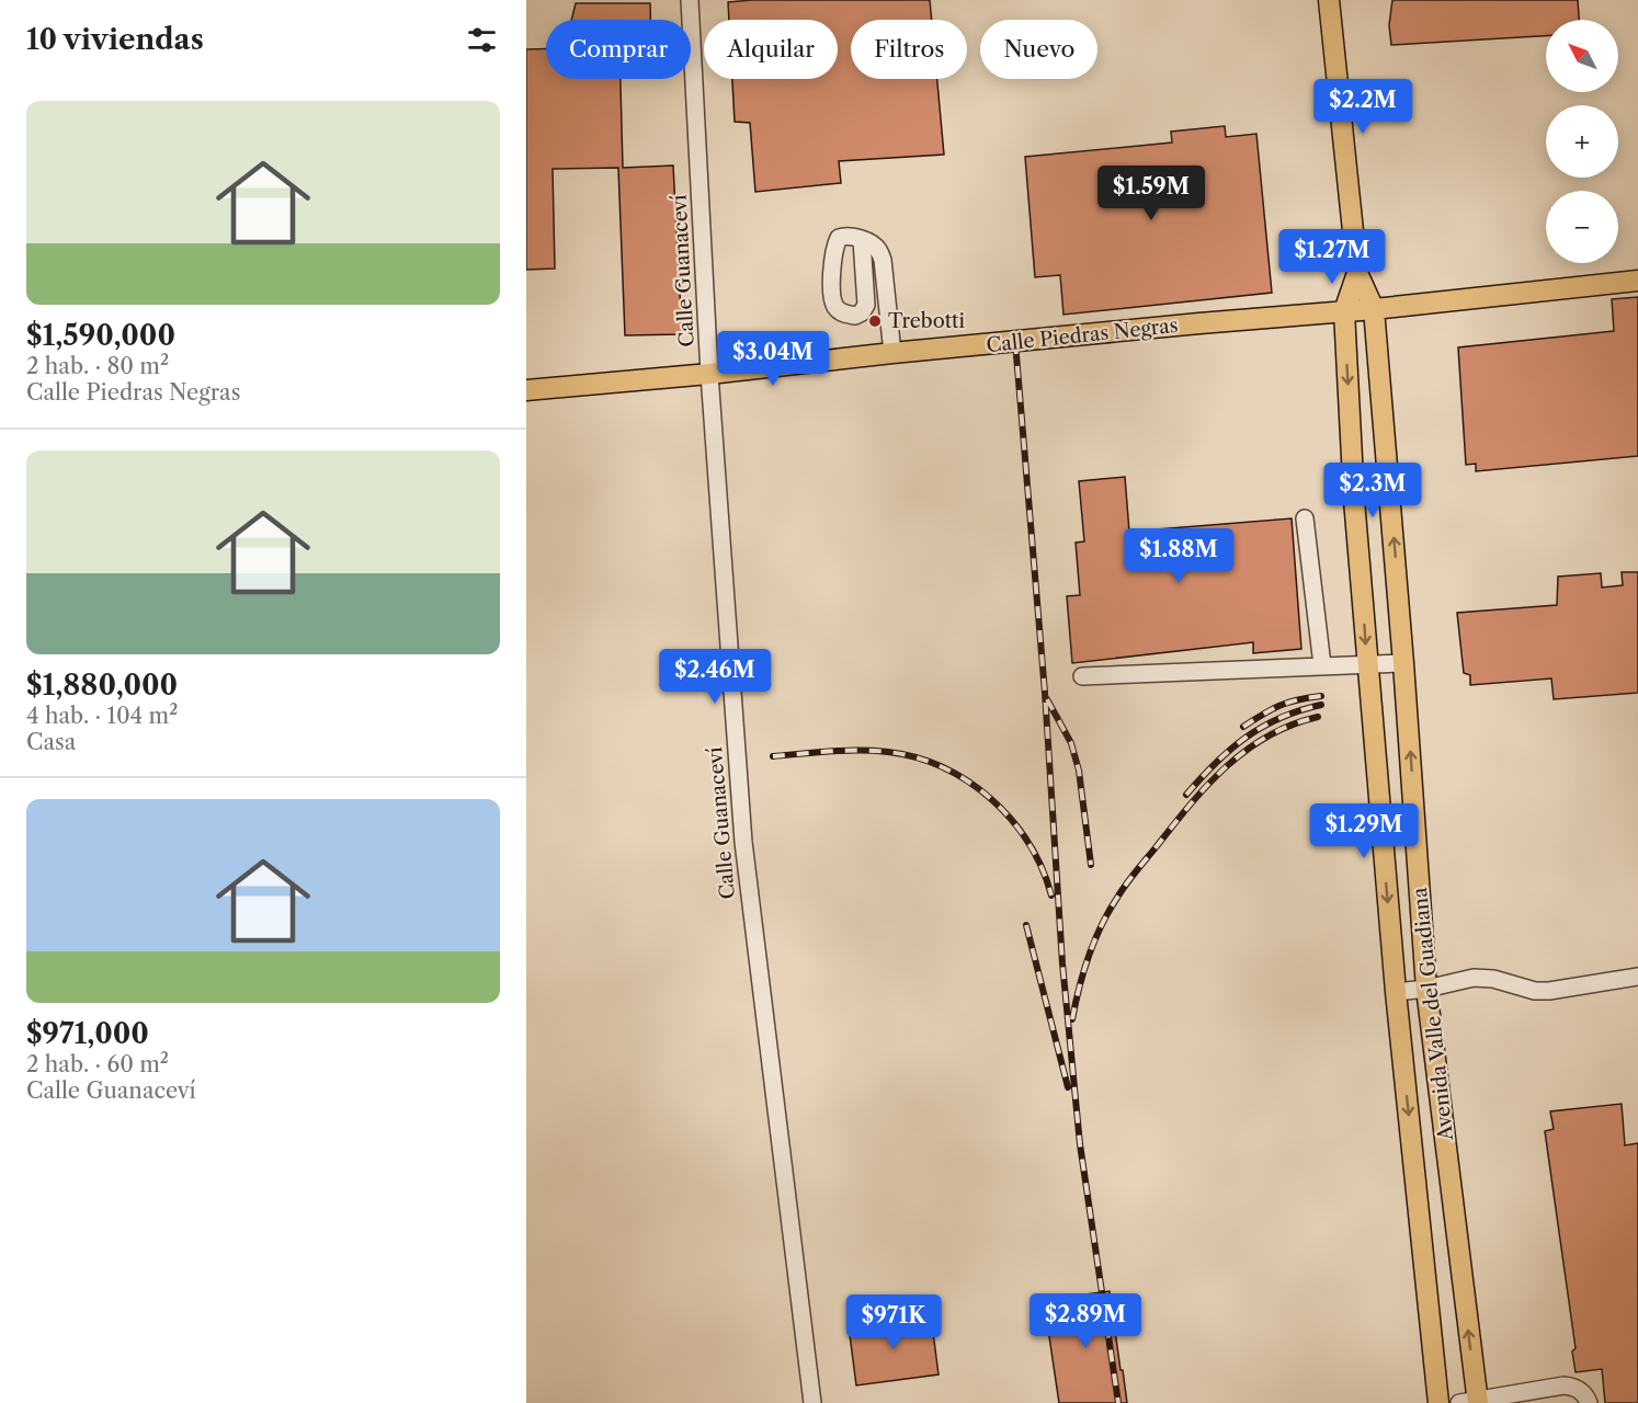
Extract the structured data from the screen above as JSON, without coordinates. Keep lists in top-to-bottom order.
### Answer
{
  "streets": {
    "main road": ["Calle Piedras Negras", "Avenida Valle del Guadiana"],
    "street": ["Calle Guanaceví"]
  },
  "crossings": [
    ["Calle Guanaceví", "Calle Piedras Negras"],
    ["Calle Piedras Negras", "Avenida Valle del Guadiana"]
  ],
  "places": ["Trebotti"],
  "north": "top left",
  "page": {
    "heading": "10 viviendas",
    "map_buttons": ["+", "−"],
    "chip": [
      "Comprar",
      "Alquilar",
      "Filtros",
      "Nuevo"
    ],
    "list": [
      {
        "name": "$1,590,000",
        "note": "2 hab. · 80 m² · Calle Piedras Negras"
      },
      {
        "name": "$1,880,000",
        "note": "4 hab. · 104 m² · Casa"
      },
      {
        "name": "$971,000",
        "note": "2 hab. · 60 m² · Calle Guanaceví"
      }
    ],
    "price": [
      "$2.2M",
      "$1.59M",
      "$1.27M",
      "$3.04M",
      "$2.3M",
      "$1.88M",
      "$2.46M",
      "$1.29M",
      "$2.89M",
      "$971K"
    ]
  }
}
